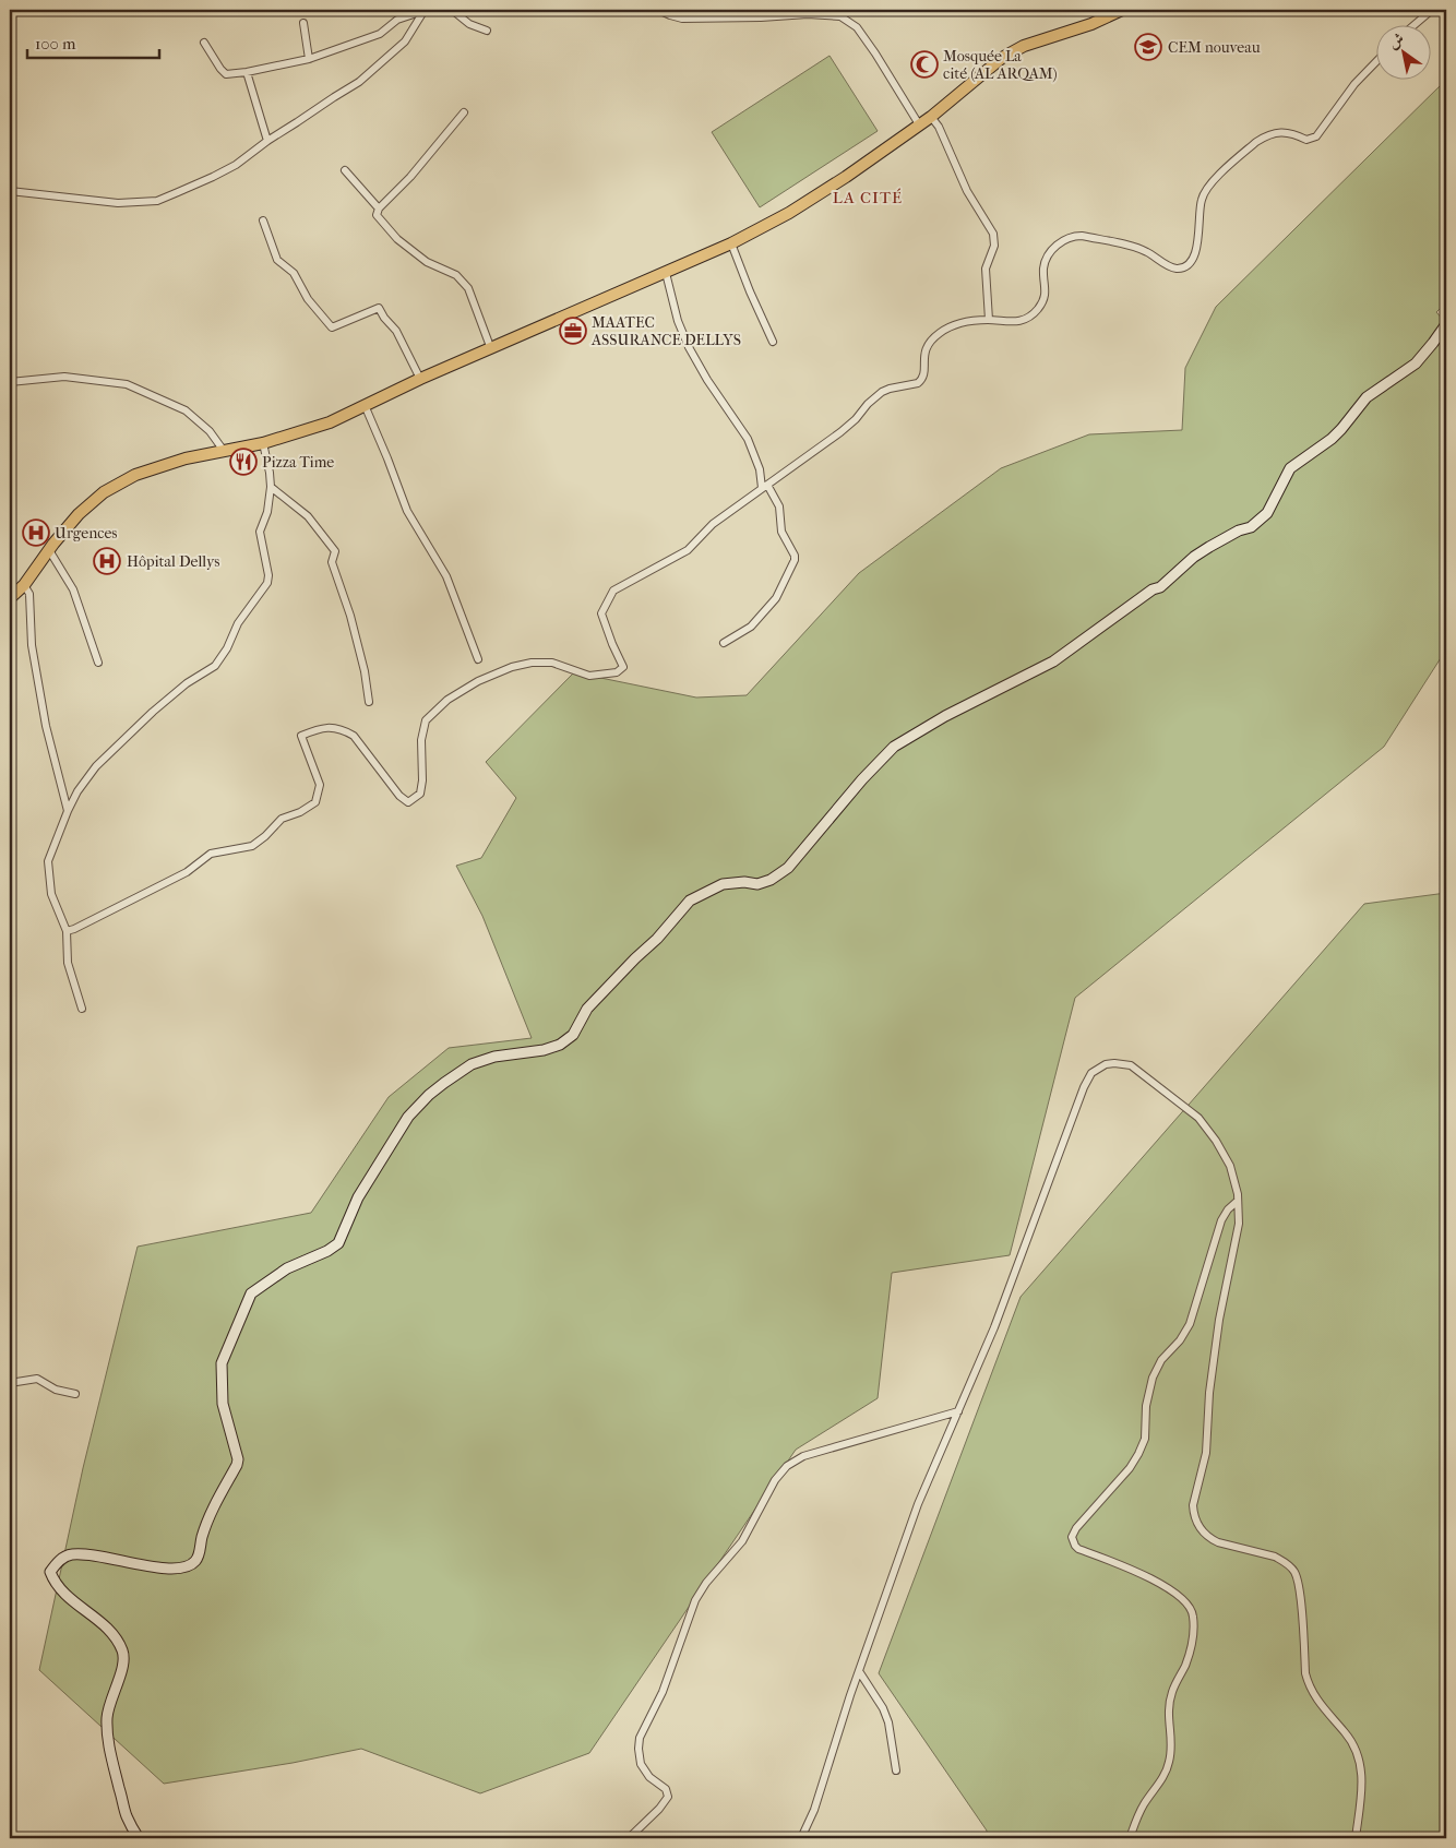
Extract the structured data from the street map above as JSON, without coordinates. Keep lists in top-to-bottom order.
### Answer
{
  "districts": ["LA CITÉ"],
  "places": {
    "school or university": ["CEM nouveau"],
    "mosque": ["Mosquée La cité (AL ARQAM)"],
    "office": ["MAATEC ASSURANCE DELLYS"],
    "restaurant": ["Pizza Time"],
    "hospital": ["Urgences", "Hôpital Dellys"]
  },
  "scale_bar": "100 m",
  "north": "top left"
}
